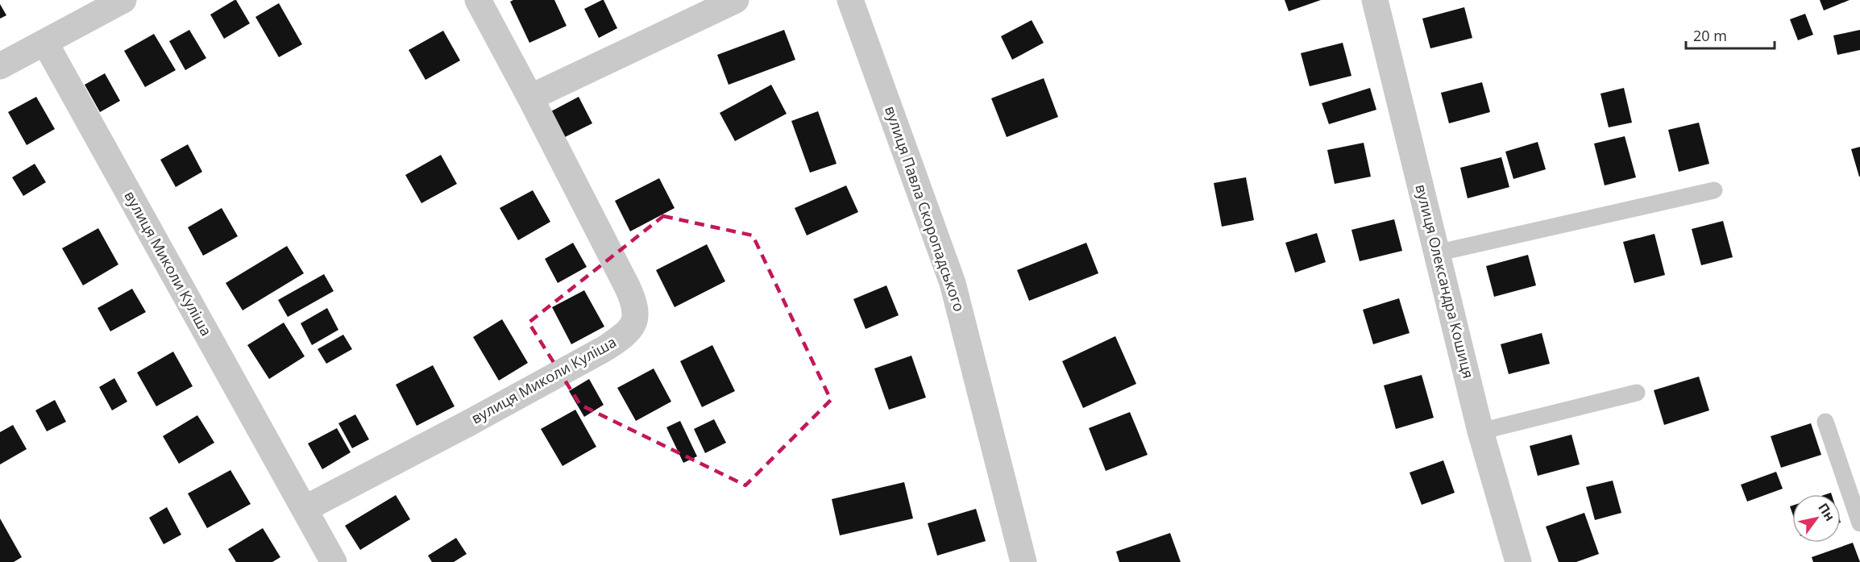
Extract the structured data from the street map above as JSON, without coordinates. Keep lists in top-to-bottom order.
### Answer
{
  "streets": {
    "street": ["вулиця Павла Скоропадського", "вулиця Миколи Куліша", "вулиця Олександра Кошиця"]
  },
  "scale_bar": "20 m",
  "north": "top right"
}
